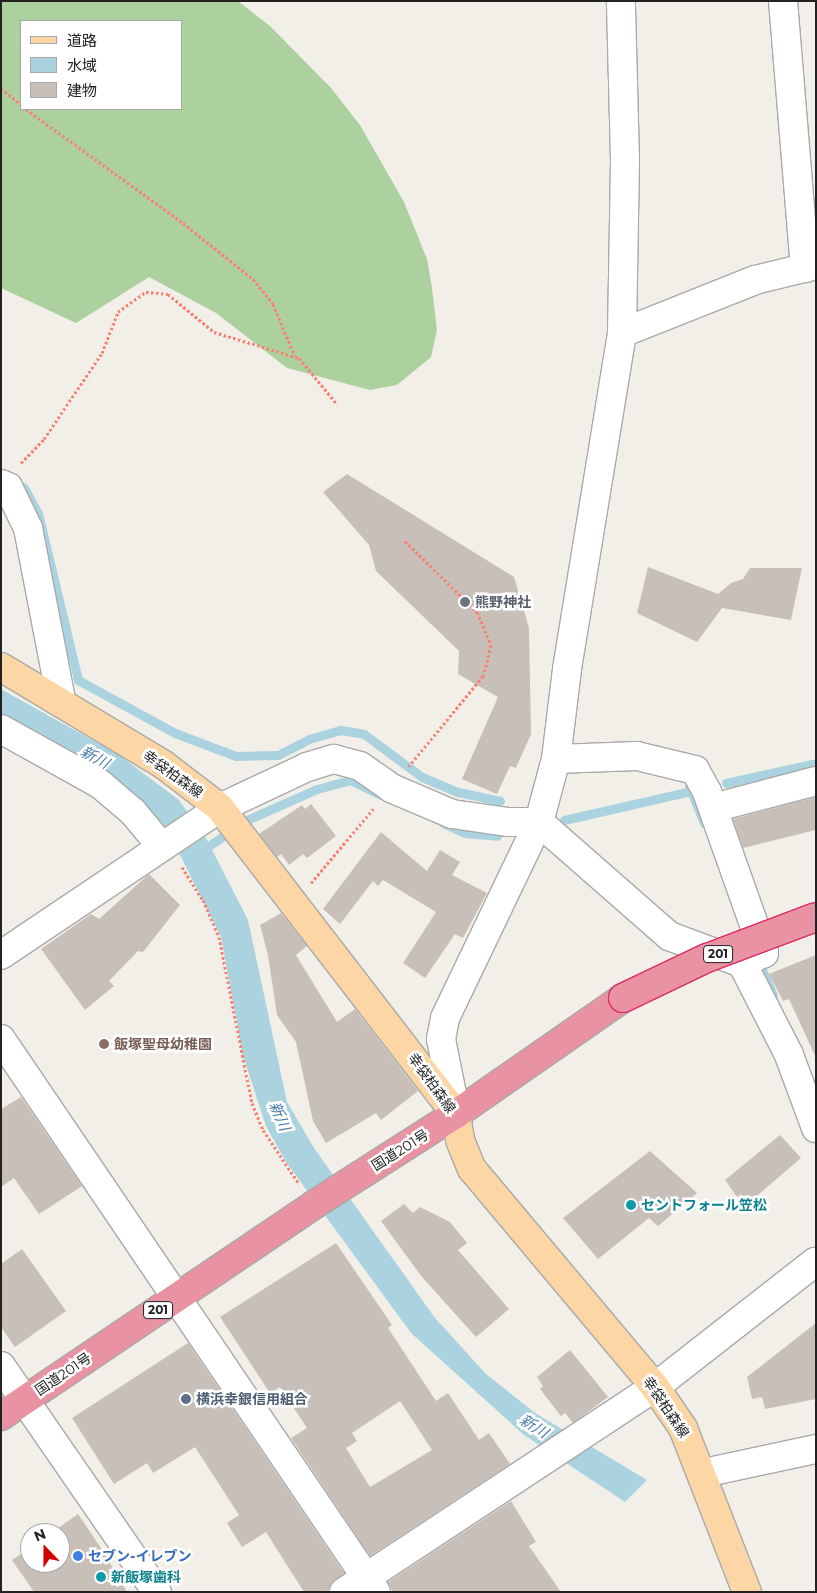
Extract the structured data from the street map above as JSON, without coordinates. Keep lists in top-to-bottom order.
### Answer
{
  "streets": {
    "highway": ["201", "国道201号"],
    "main road": ["幸袋柏森線"]
  },
  "crossings": [
    ["幸袋柏森線", "国道201号"]
  ],
  "water": ["新川"],
  "places": [
    "熊野神社",
    "飯塚聖母幼稚園",
    "セントフォール笠松",
    "横浜幸銀信用組合",
    "セブン-イレブン",
    "新飯塚歯科"
  ],
  "legend": ["道路", "水域", "建物"],
  "north": "top"
}
